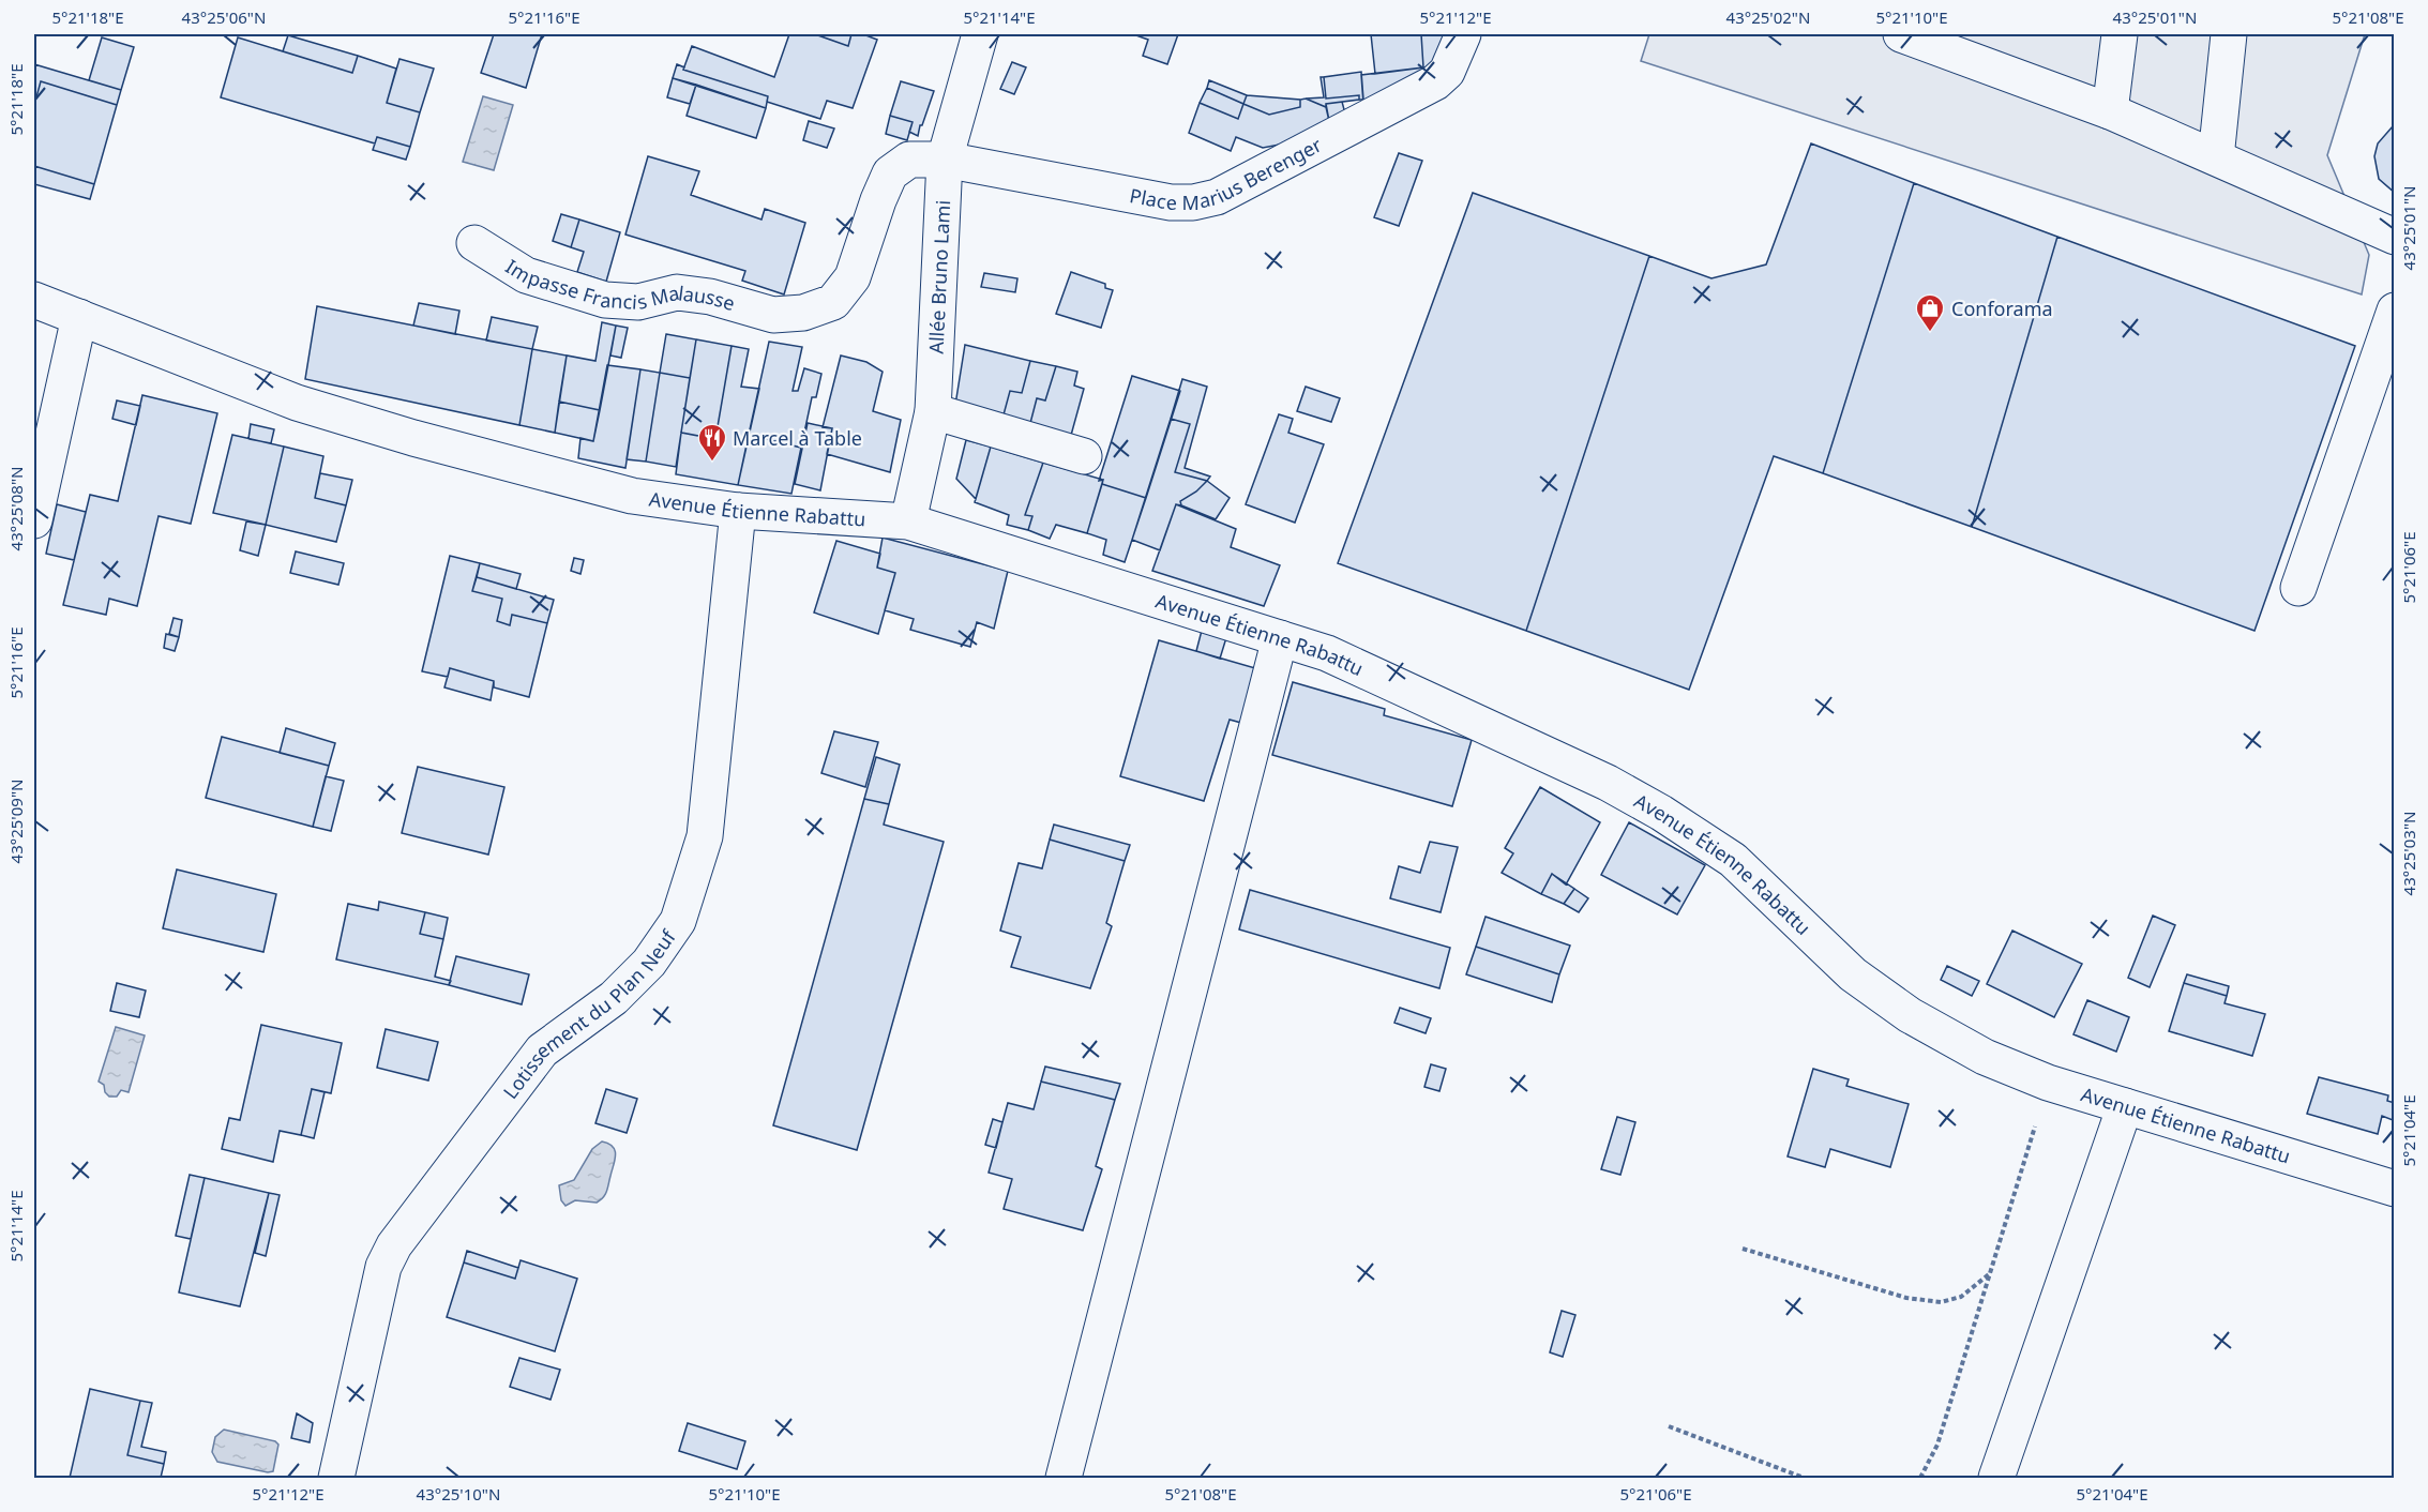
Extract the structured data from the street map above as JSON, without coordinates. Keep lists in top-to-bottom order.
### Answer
{
  "streets": {
    "street": [
      "Place Marius Berenger",
      "Allée Bruno Lami",
      "Impasse Francis Malausse",
      "Avenue Étienne Rabattu",
      "Lotissement du Plan Neuf"
    ]
  },
  "crossings": [
    ["Place Marius Berenger", "Allée Bruno Lami"],
    ["Place Marius Berenger", "Impasse Francis Malausse"],
    ["Allée Bruno Lami", "Avenue Étienne Rabattu"],
    ["Avenue Étienne Rabattu", "Lotissement du Plan Neuf"]
  ],
  "places": {
    "shop": ["Conforama"],
    "restaurant": ["Marcel à Table"]
  },
  "coordinates": [
    "5°21'18\"E",
    "43°25'06\"N",
    "5°21'16\"E",
    "5°21'14\"E",
    "5°21'12\"E",
    "43°25'02\"N",
    "5°21'10\"E",
    "43°25'01\"N",
    "5°21'08\"E",
    "43°25'08\"N",
    "5°21'06\"E",
    "43°25'09\"N",
    "43°25'03\"N",
    "5°21'04\"E",
    "43°25'10\"N"
  ]
}
